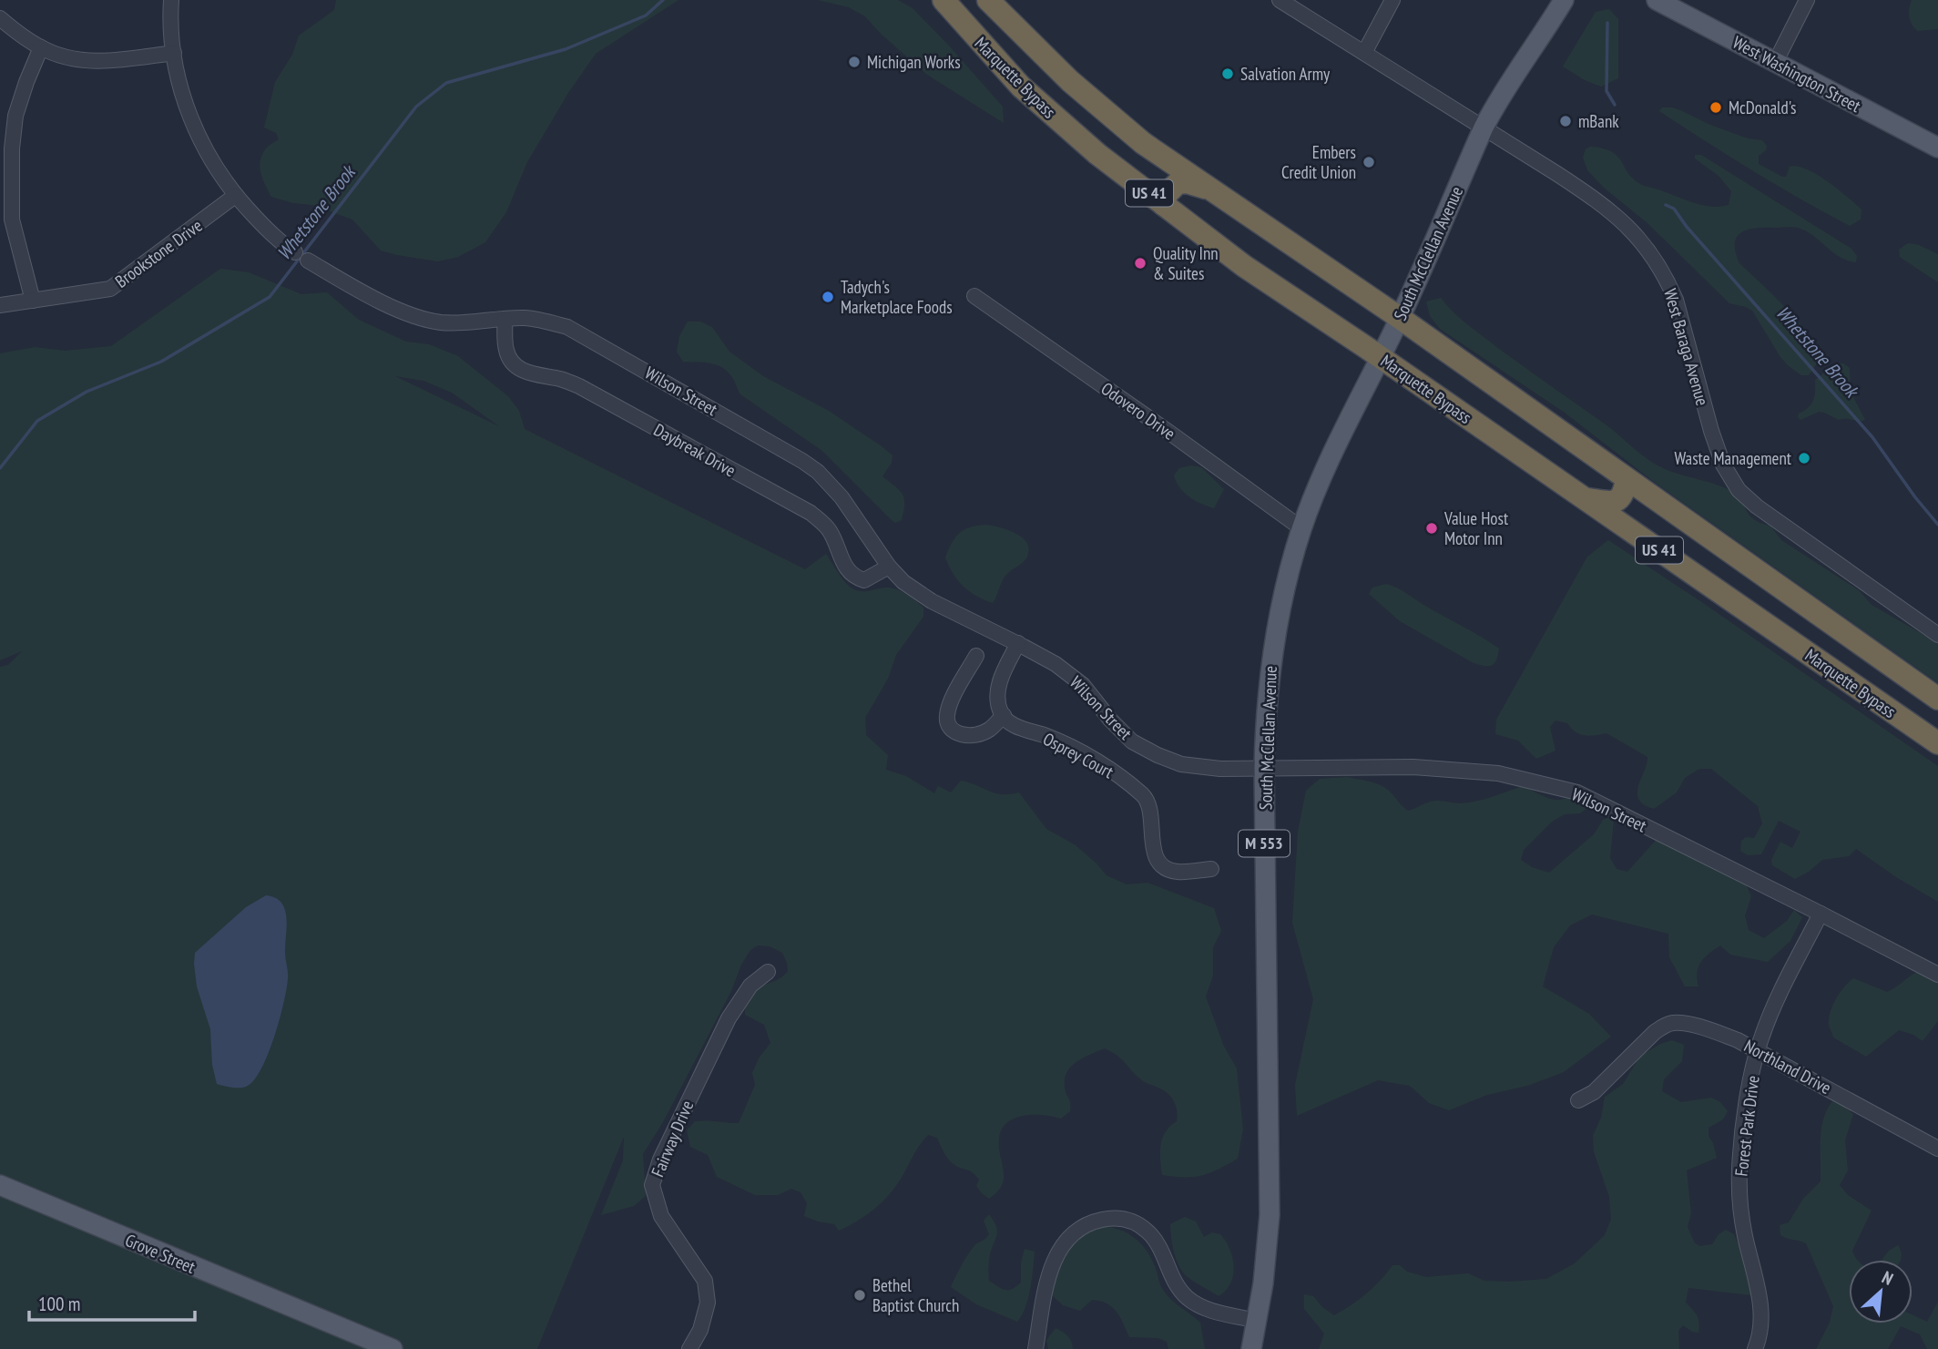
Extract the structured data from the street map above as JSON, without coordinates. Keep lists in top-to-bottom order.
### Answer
{
  "streets": {
    "highway": ["Marquette Bypass", "US 41"],
    "main road": [
      "West Washington Street",
      "South McClellan Avenue",
      "M 553",
      "Grove Street"
    ],
    "street": [
      "Brookstone Drive",
      "West Baraga Avenue",
      "Wilson Street",
      "Odovero Drive",
      "Daybreak Drive",
      "Osprey Court",
      "Northland Drive",
      "Forest Park Drive",
      "Fairway Drive"
    ]
  },
  "crossings": [
    ["Marquette Bypass", "South McClellan Avenue"],
    ["Brookstone Drive", "Wilson Street"],
    ["South McClellan Avenue", "West Baraga Avenue"],
    ["South McClellan Avenue", "Wilson Street"],
    ["South McClellan Avenue", "Odovero Drive"],
    ["Wilson Street", "Daybreak Drive"],
    ["Wilson Street", "Forest Park Drive"],
    ["Northland Drive", "Forest Park Drive"]
  ],
  "water": ["Whetstone Brook"],
  "places": [
    "Michigan Works",
    "Salvation Army",
    "McDonald's",
    "mBank",
    "Embers Credit Union",
    "Quality Inn & Suites",
    "Tadych's Marketplace Foods",
    "Waste Management",
    "Value Host Motor Inn",
    "Bethel Baptist Church"
  ],
  "scale_bar": "100 m",
  "north": "top right"
}
